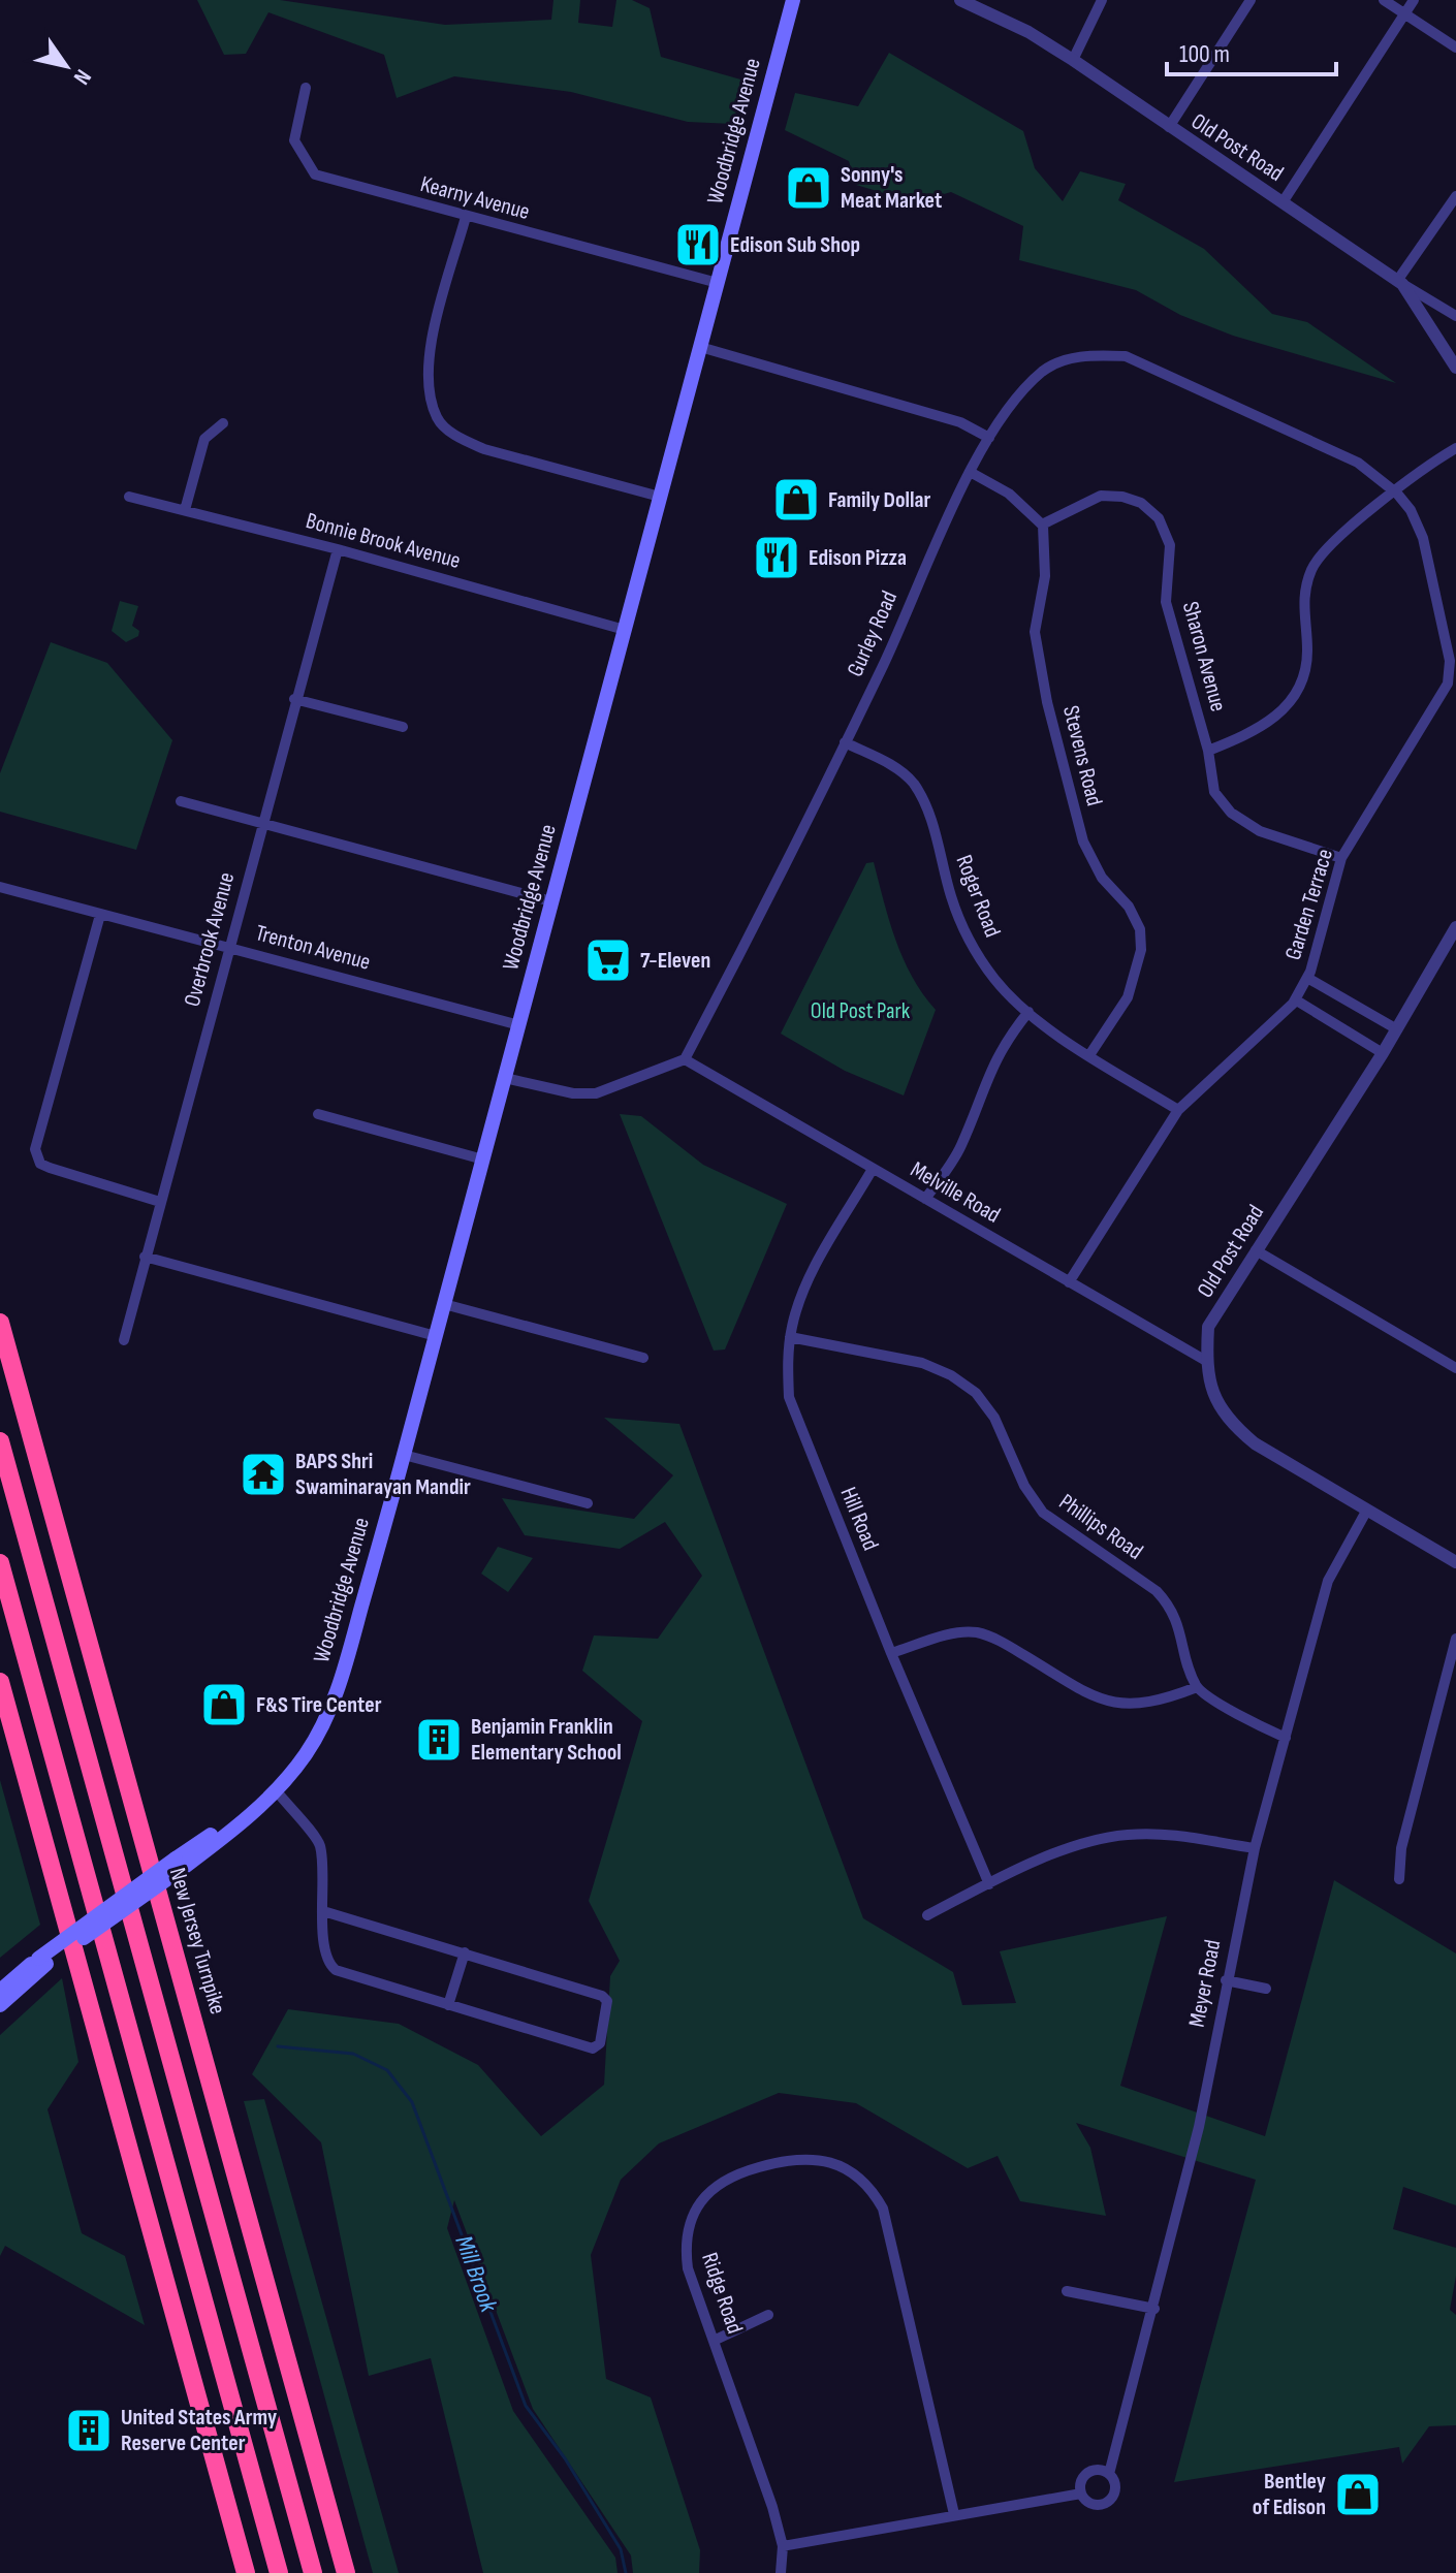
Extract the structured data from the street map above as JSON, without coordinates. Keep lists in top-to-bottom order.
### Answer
{
  "streets": {
    "highway": ["New Jersey Turnpike"],
    "main road": ["Woodbridge Avenue"],
    "street": [
      "Old Post Road",
      "Kearny Avenue",
      "Bonnie Brook Avenue",
      "Gurley Road",
      "Sharon Avenue",
      "Stevens Road",
      "Roger Road",
      "Garden Terrace",
      "Overbrook Avenue",
      "Trenton Avenue",
      "Melville Road",
      "Hill Road",
      "Phillips Road",
      "Meyer Road",
      "Ridge Road"
    ]
  },
  "crossings": [
    ["Woodbridge Avenue", "Kearny Avenue"],
    ["Woodbridge Avenue", "Bonnie Brook Avenue"],
    ["Woodbridge Avenue", "Trenton Avenue"],
    ["Old Post Road", "Melville Road"],
    ["Old Post Road", "Meyer Road"],
    ["Bonnie Brook Avenue", "Overbrook Avenue"],
    ["Gurley Road", "Roger Road"],
    ["Gurley Road", "Garden Terrace"],
    ["Gurley Road", "Melville Road"],
    ["Sharon Avenue", "Stevens Road"],
    ["Sharon Avenue", "Garden Terrace"],
    ["Stevens Road", "Roger Road"],
    ["Roger Road", "Garden Terrace"],
    ["Garden Terrace", "Melville Road"],
    ["Overbrook Avenue", "Trenton Avenue"],
    ["Melville Road", "Hill Road"],
    ["Hill Road", "Phillips Road"],
    ["Meyer Road", "Ridge Road"]
  ],
  "water": ["Mill Brook"],
  "parks": ["Old Post Park"],
  "places": {
    "shop": [
      "Sonny's Meat Market",
      "Family Dollar",
      "F&S Tire Center",
      "Bentley of Edison"
    ],
    "restaurant": ["Edison Sub Shop", "Edison Pizza"],
    "supermarket": ["7-Eleven"],
    "temple": ["BAPS Shri Swaminarayan Mandir"],
    "building": ["Benjamin Franklin Elementary School", "United States Army Reserve Center"]
  },
  "scale_bar": "100 m",
  "north": "bottom right"
}
